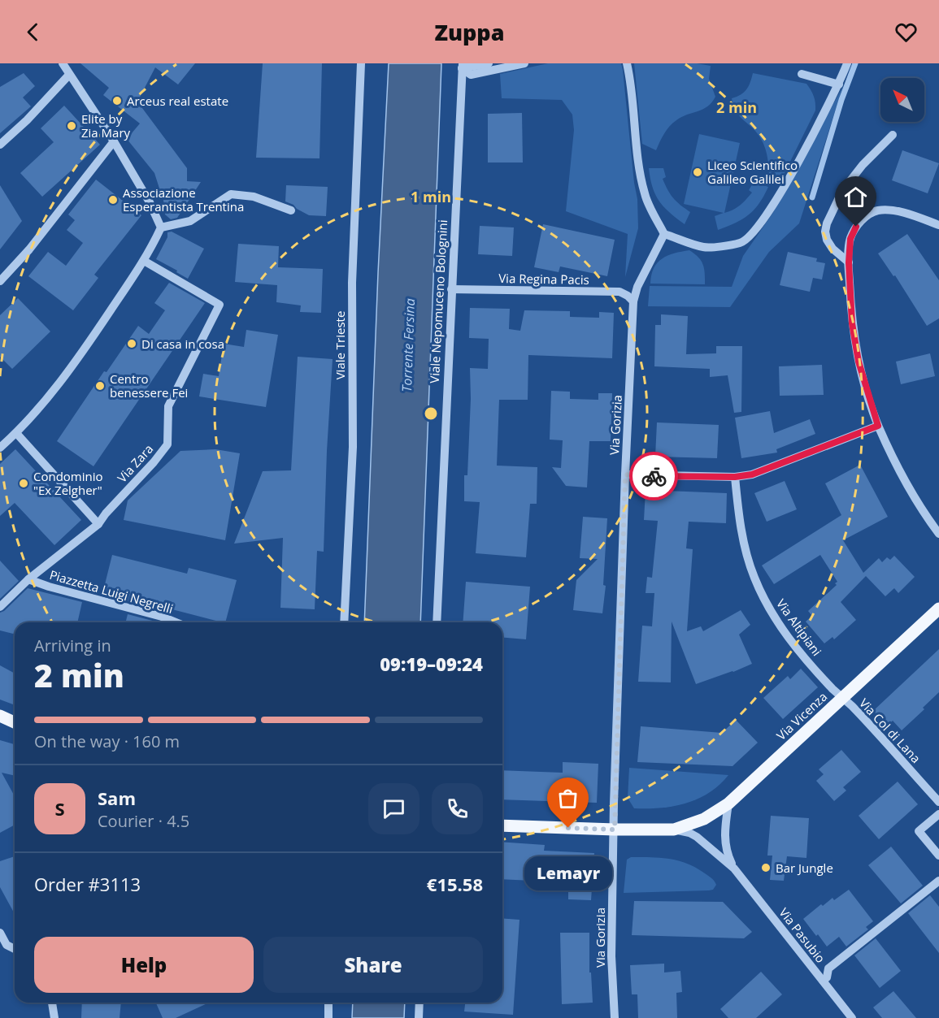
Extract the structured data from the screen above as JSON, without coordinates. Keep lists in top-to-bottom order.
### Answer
{
  "streets": {
    "main road": ["Via Vicenza"],
    "street": [
      "Via Regina Pacis",
      "Viale Nepomuceno Bolognini",
      "Viale Trieste",
      "Via Gorizia",
      "Via Zara",
      "Piazzetta Luigi Negrelli",
      "Via Altipiani",
      "Via Col di Lana",
      "Via Pasubio"
    ]
  },
  "crossings": [
    ["Via Regina Pacis", "Viale Nepomuceno Bolognini"],
    ["Via Regina Pacis", "Via Gorizia"],
    ["Via Gorizia", "Via Vicenza"],
    ["Via Altipiani", "Via Vicenza"],
    ["Via Altipiani", "Via Col di Lana"],
    ["Via Vicenza", "Via Col di Lana"],
    ["Via Vicenza", "Via Pasubio"]
  ],
  "water": ["Torrente Fersina"],
  "places": [
    "Arceus real estate",
    "Elite by Zia Mary",
    "Liceo Scientifico Galileo Galilei",
    "Associazione Esperantista Trentina",
    "Di casa in cosa",
    "Centro benessere Fei",
    "Condominio \"Ex Zelgher\"",
    "Lemayr",
    "Bar Jungle"
  ],
  "north": "top left",
  "page": {
    "header": "Zuppa",
    "heading": ["2 min", "Arriving in", "09:19–09:24"],
    "panel": [
      "Sam",
      "Courier · 4.5",
      "Order #3113",
      "€15.58"
    ],
    "bar": "On the way · 160 m",
    "round": "S",
    "bubble": "Lemayr",
    "buttons": ["Help", "Share"]
  },
  "rings": ["2 min", "1 min"]
}
